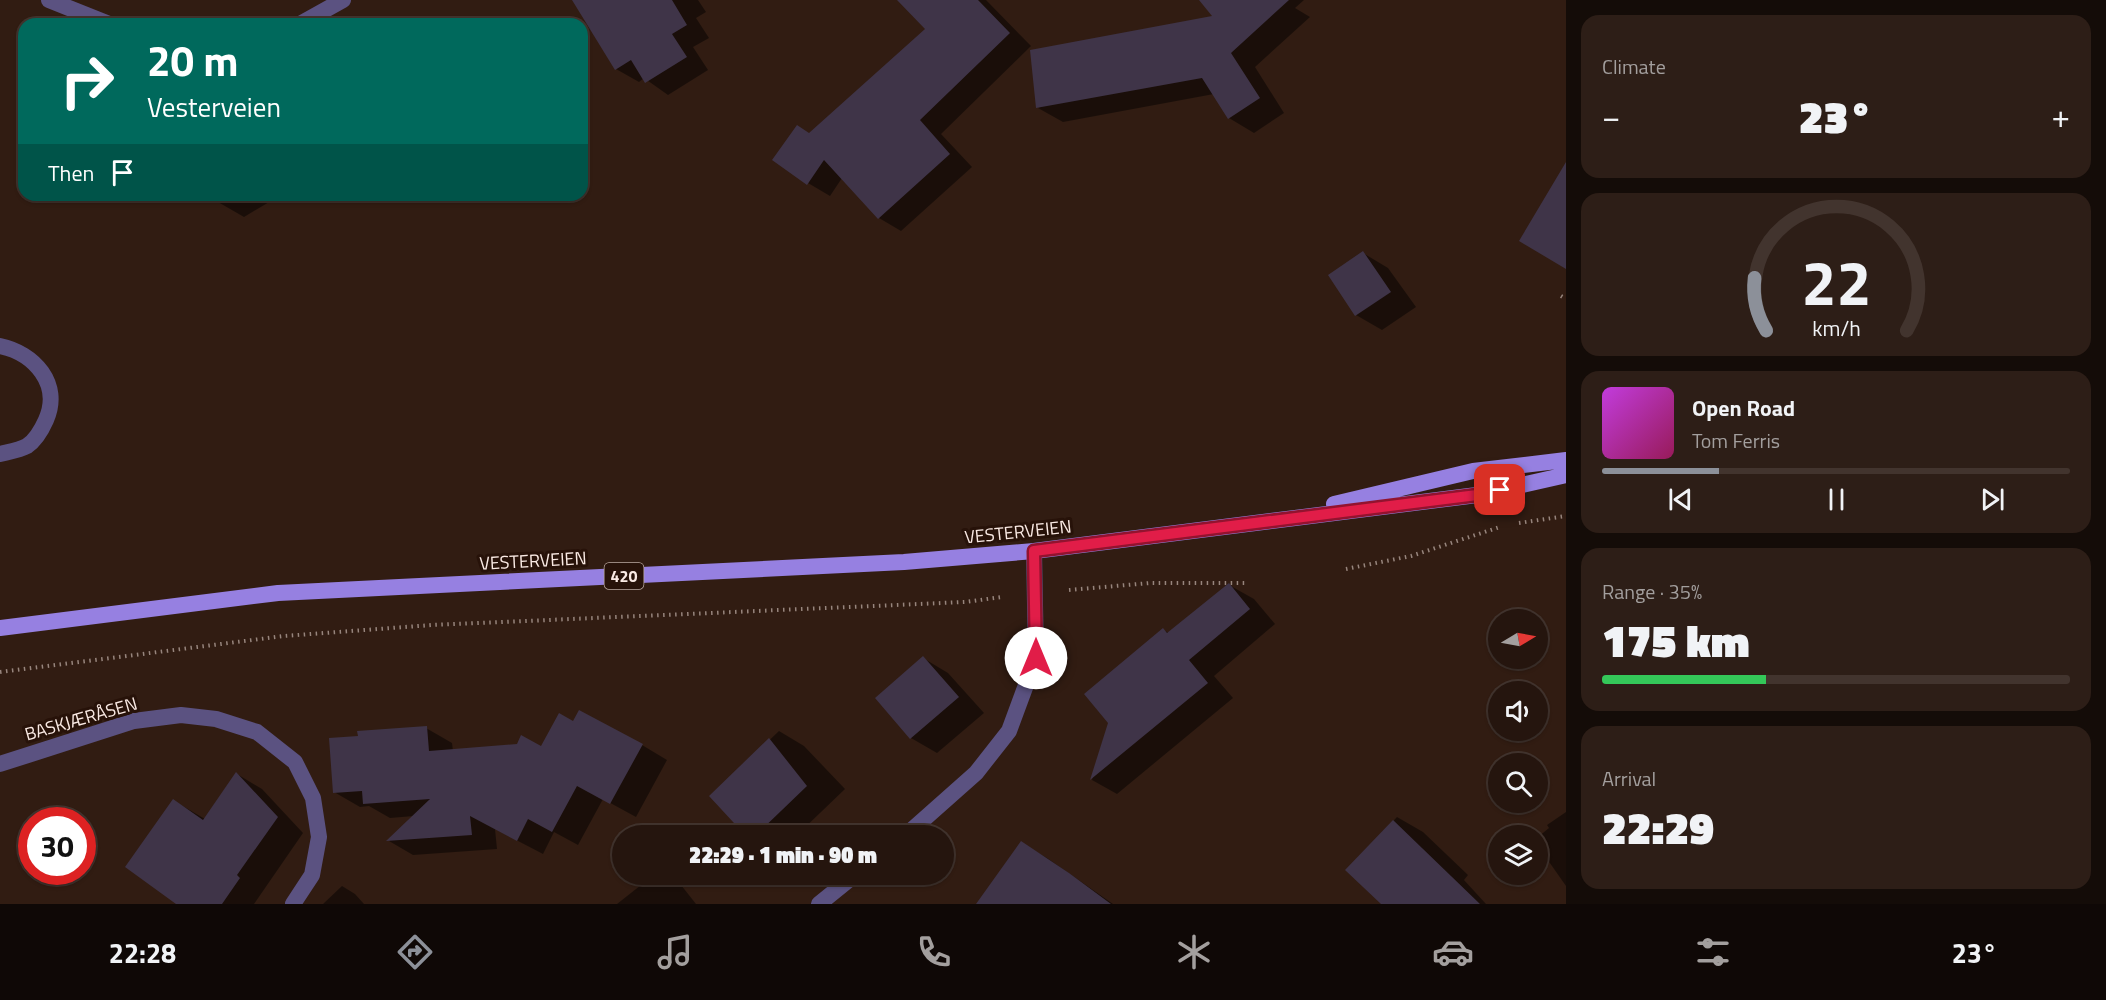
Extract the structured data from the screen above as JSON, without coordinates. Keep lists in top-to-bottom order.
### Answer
{
  "streets": {
    "main road": ["VESTERVEIEN", "420"],
    "street": ["BASKJÆRÅSEN"]
  },
  "north": "right",
  "page": {
    "tile": [
      "Climate",
      ["Range · 35%", "175 km"],
      ["Arrival", "22:29"]
    ],
    "turn": ["20 m", "Vesterveien"],
    "heat": ["−", "23°", "+"],
    "then": "Then",
    "song": ["Open Road", "Tom Ferris"],
    "limit": "30",
    "trip": "22:29 · 1 min · 90 m",
    "tabs": ["22:28", "23°"],
    "gauge": ["22", "km/h"]
  }
}
